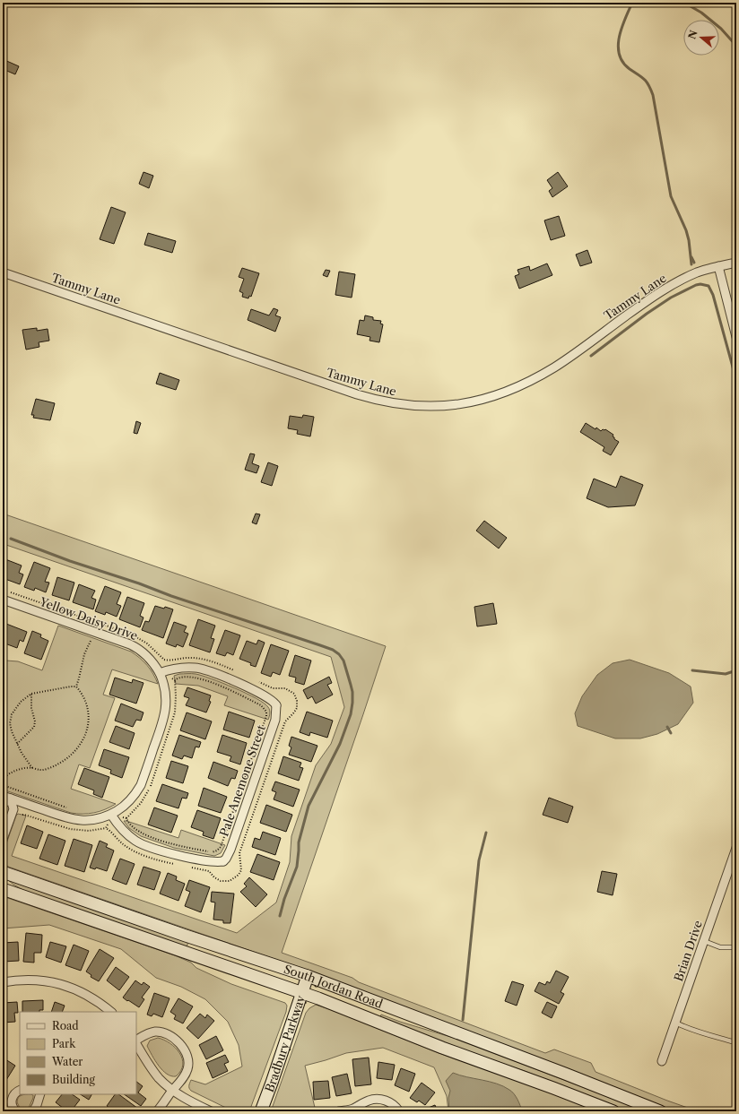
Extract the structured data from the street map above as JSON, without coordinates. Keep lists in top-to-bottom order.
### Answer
{
  "streets": {
    "main road": ["South Jordan Road", "Bradbury Parkway"],
    "street": [
      "Tammy Lane",
      "Yellow Daisy Drive",
      "Pale Anemone Street",
      "Brian Drive"
    ]
  },
  "crossings": [
    ["Yellow Daisy Drive", "Pale Anemone Street"],
    ["South Jordan Road", "Bradbury Parkway"]
  ],
  "legend": [
    "Road",
    "Park",
    "Water",
    "Building"
  ],
  "north": "left"
}
